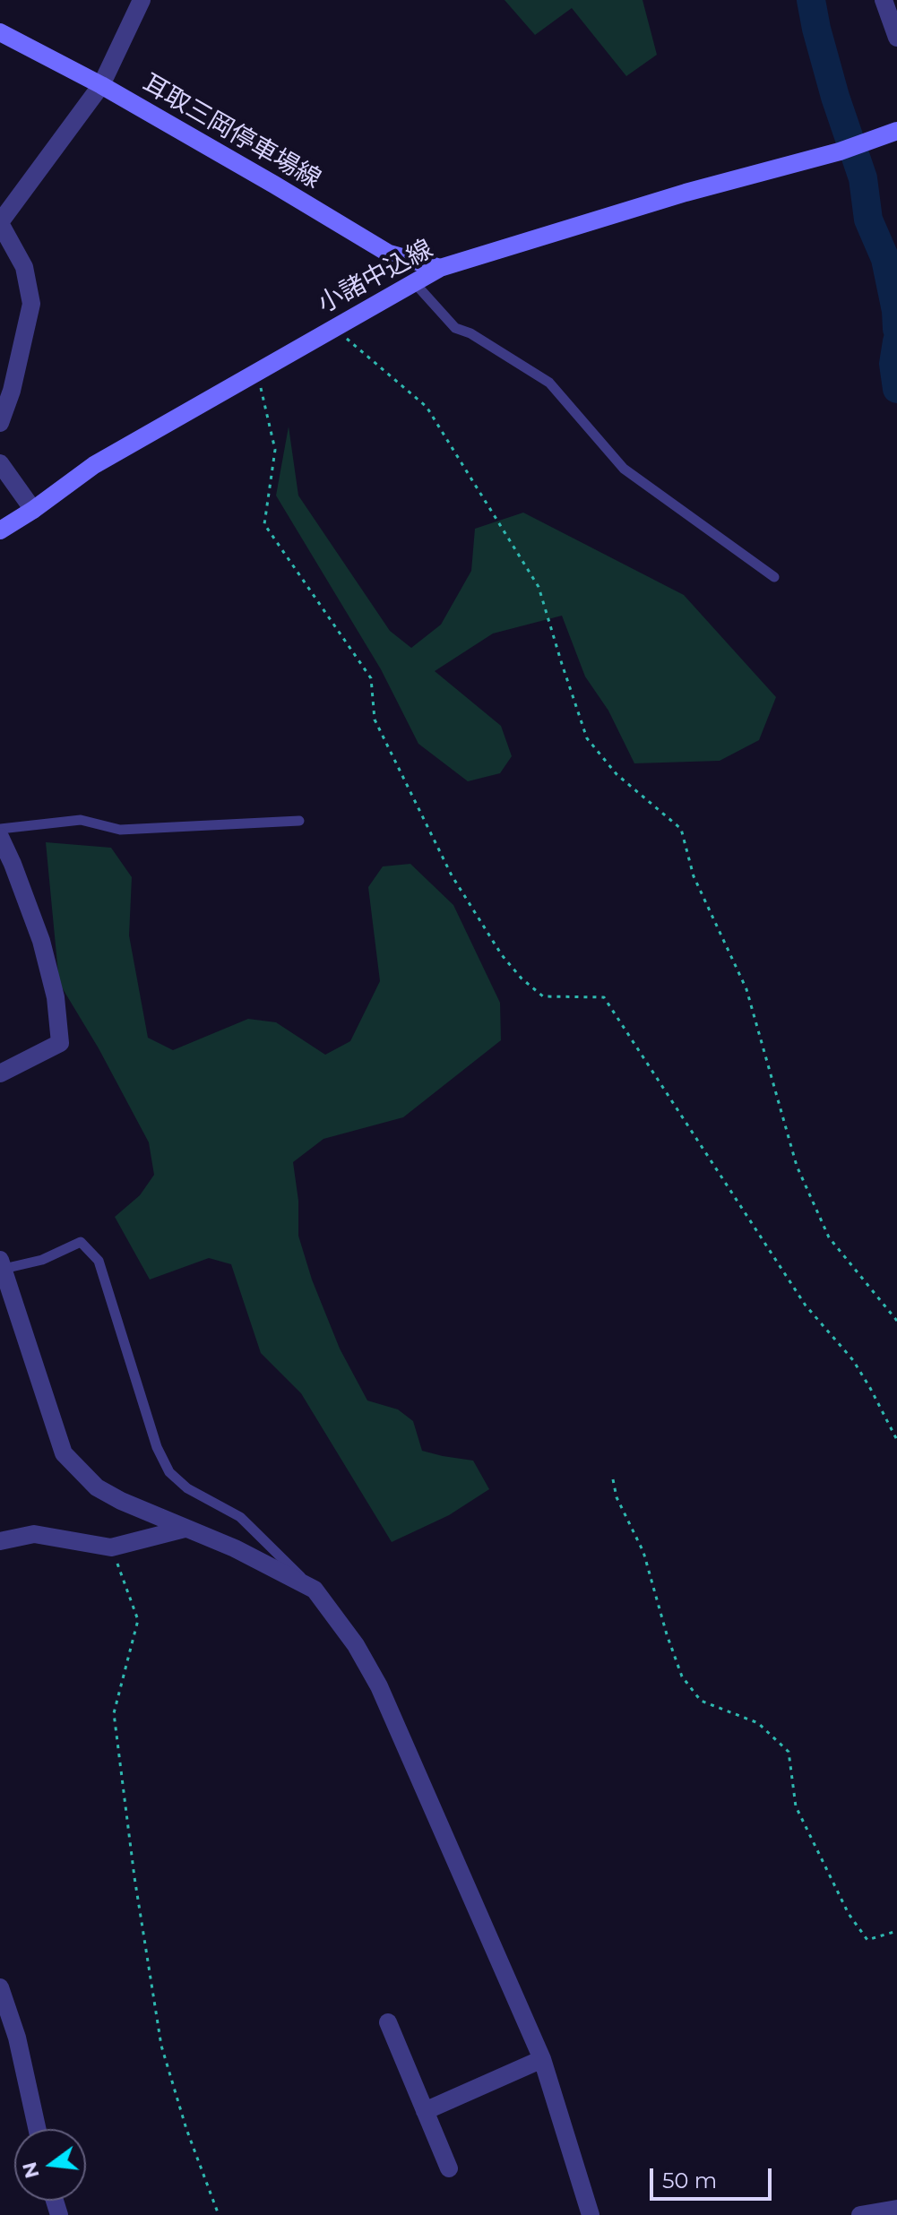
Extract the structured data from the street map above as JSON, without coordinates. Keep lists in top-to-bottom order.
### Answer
{
  "streets": {
    "main road": ["耳取三岡停車場線", "小諸中込線"]
  },
  "crossings": [
    ["耳取三岡停車場線", "小諸中込線"]
  ],
  "scale_bar": "50 m",
  "north": "left"
}
